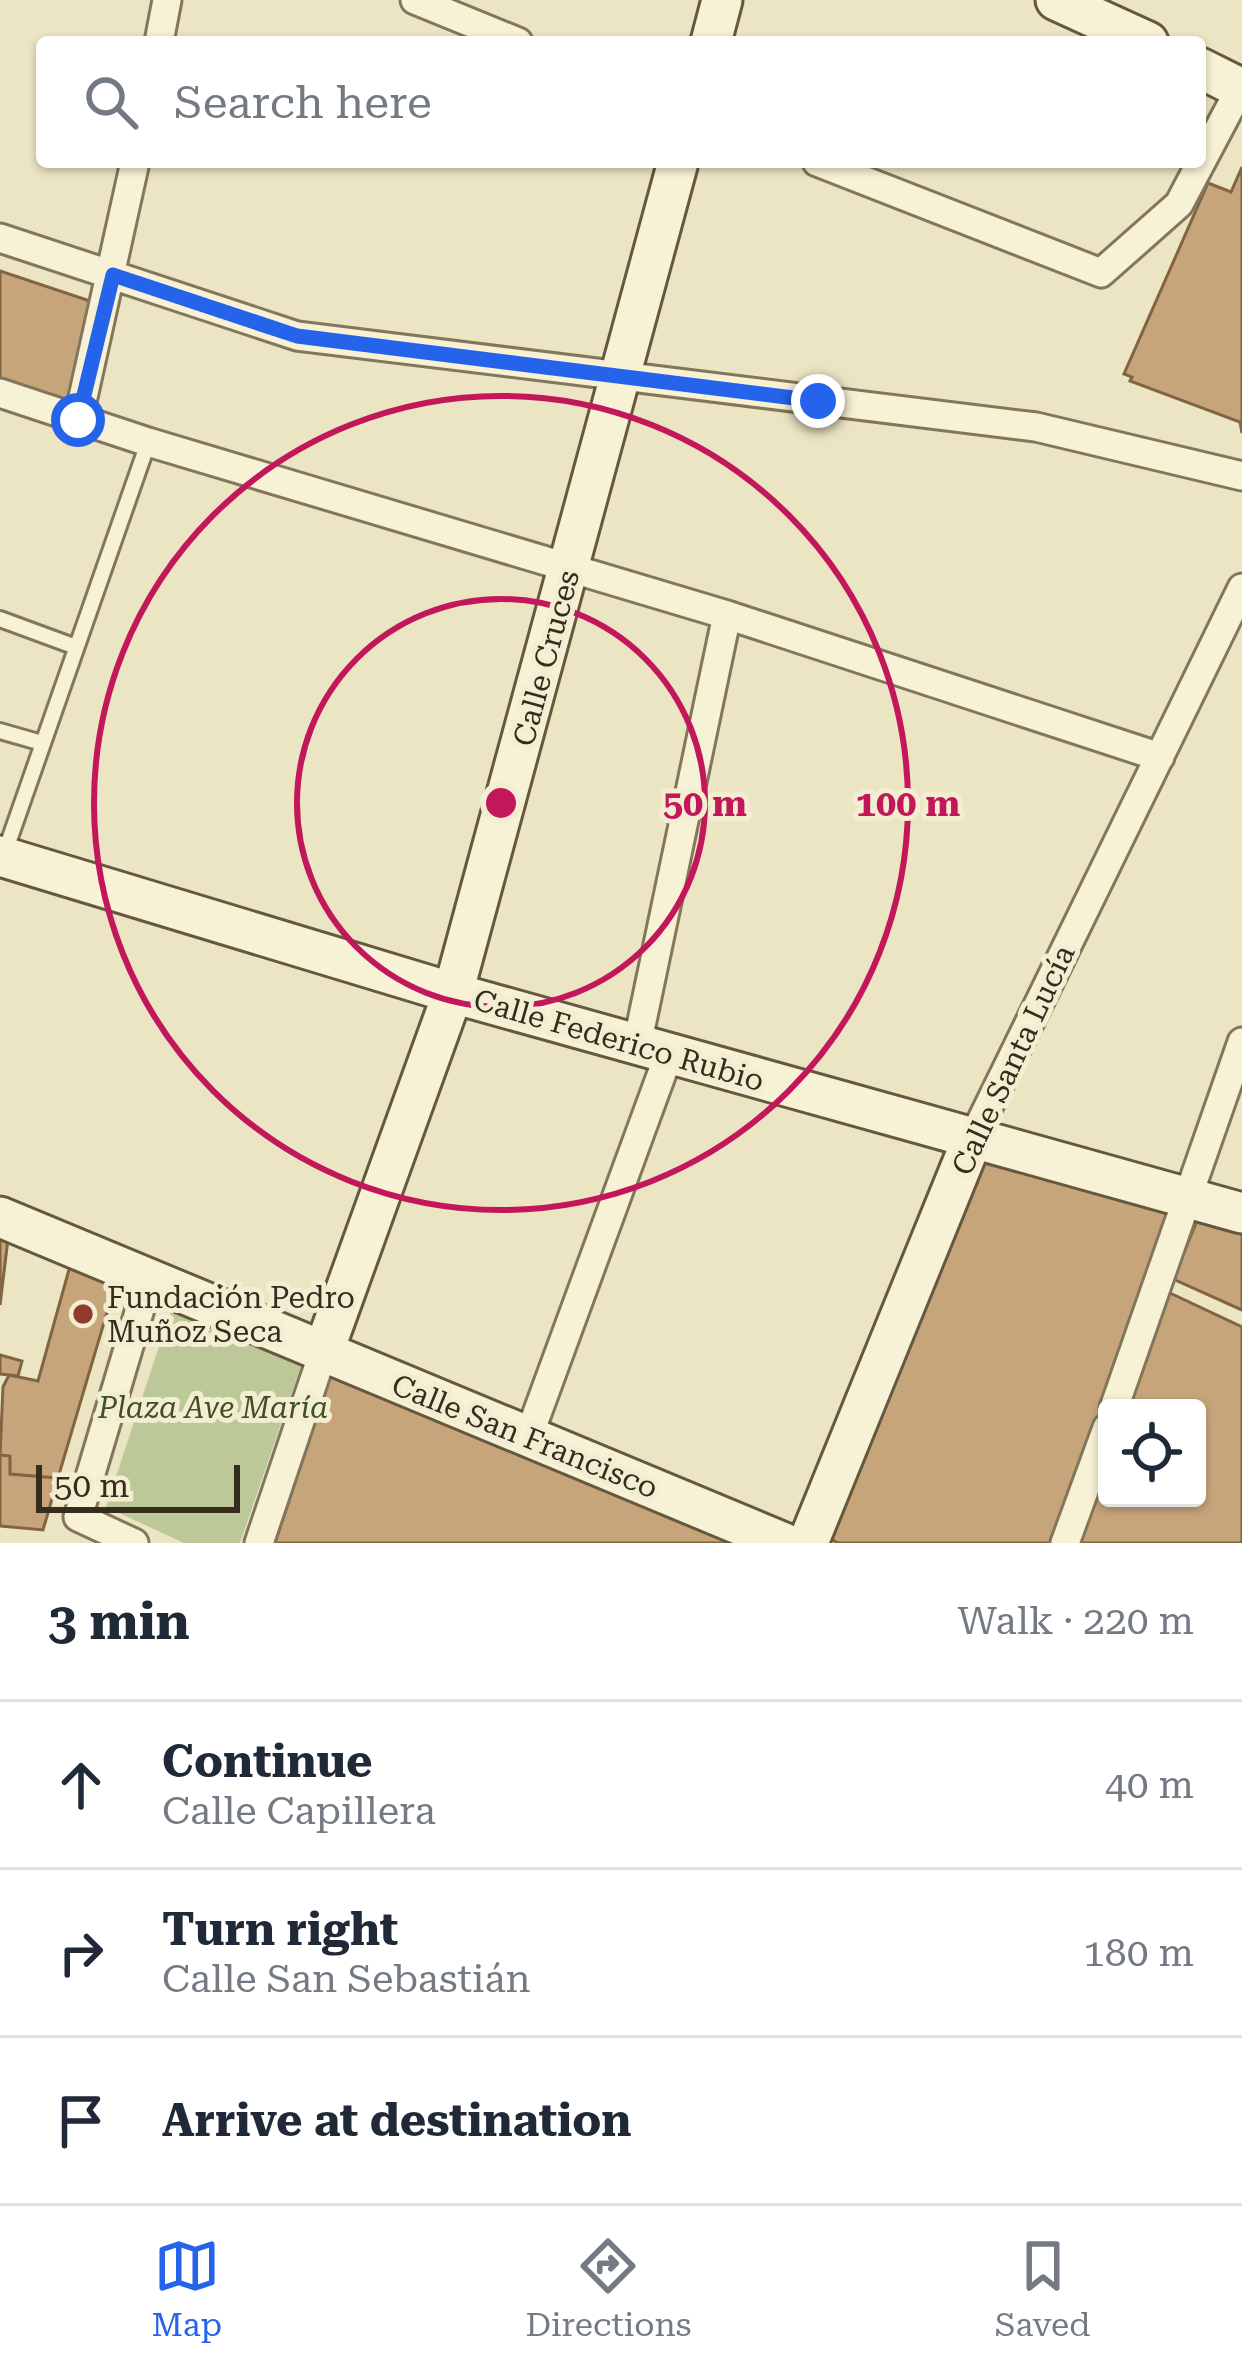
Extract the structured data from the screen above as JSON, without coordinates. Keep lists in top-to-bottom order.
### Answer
{
  "streets": {
    "street": [
      "Calle Cruces",
      "Calle Federico Rubio",
      "Calle Santa Lucía",
      "Calle San Francisco"
    ]
  },
  "crossings": [
    ["Calle Cruces", "Calle Federico Rubio"],
    ["Calle Cruces", "Calle San Francisco"],
    ["Calle Federico Rubio", "Calle Santa Lucía"]
  ],
  "parks": ["Plaza Ave María"],
  "places": ["Fundación Pedro Muñoz Seca"],
  "scale_bar": "50 m",
  "page": {
    "search": "Search here",
    "scale": "50 m",
    "heading": ["3 min", "Walk · 220 m"],
    "list": [
      ["Continue", "Calle Capillera", "40 m"],
      ["Turn right", "Calle San Sebastián", "180 m"],
      "Arrive at destination"
    ],
    "nav": ["Map", "Directions", "Saved"]
  },
  "rings": ["50 m", "100 m"]
}
